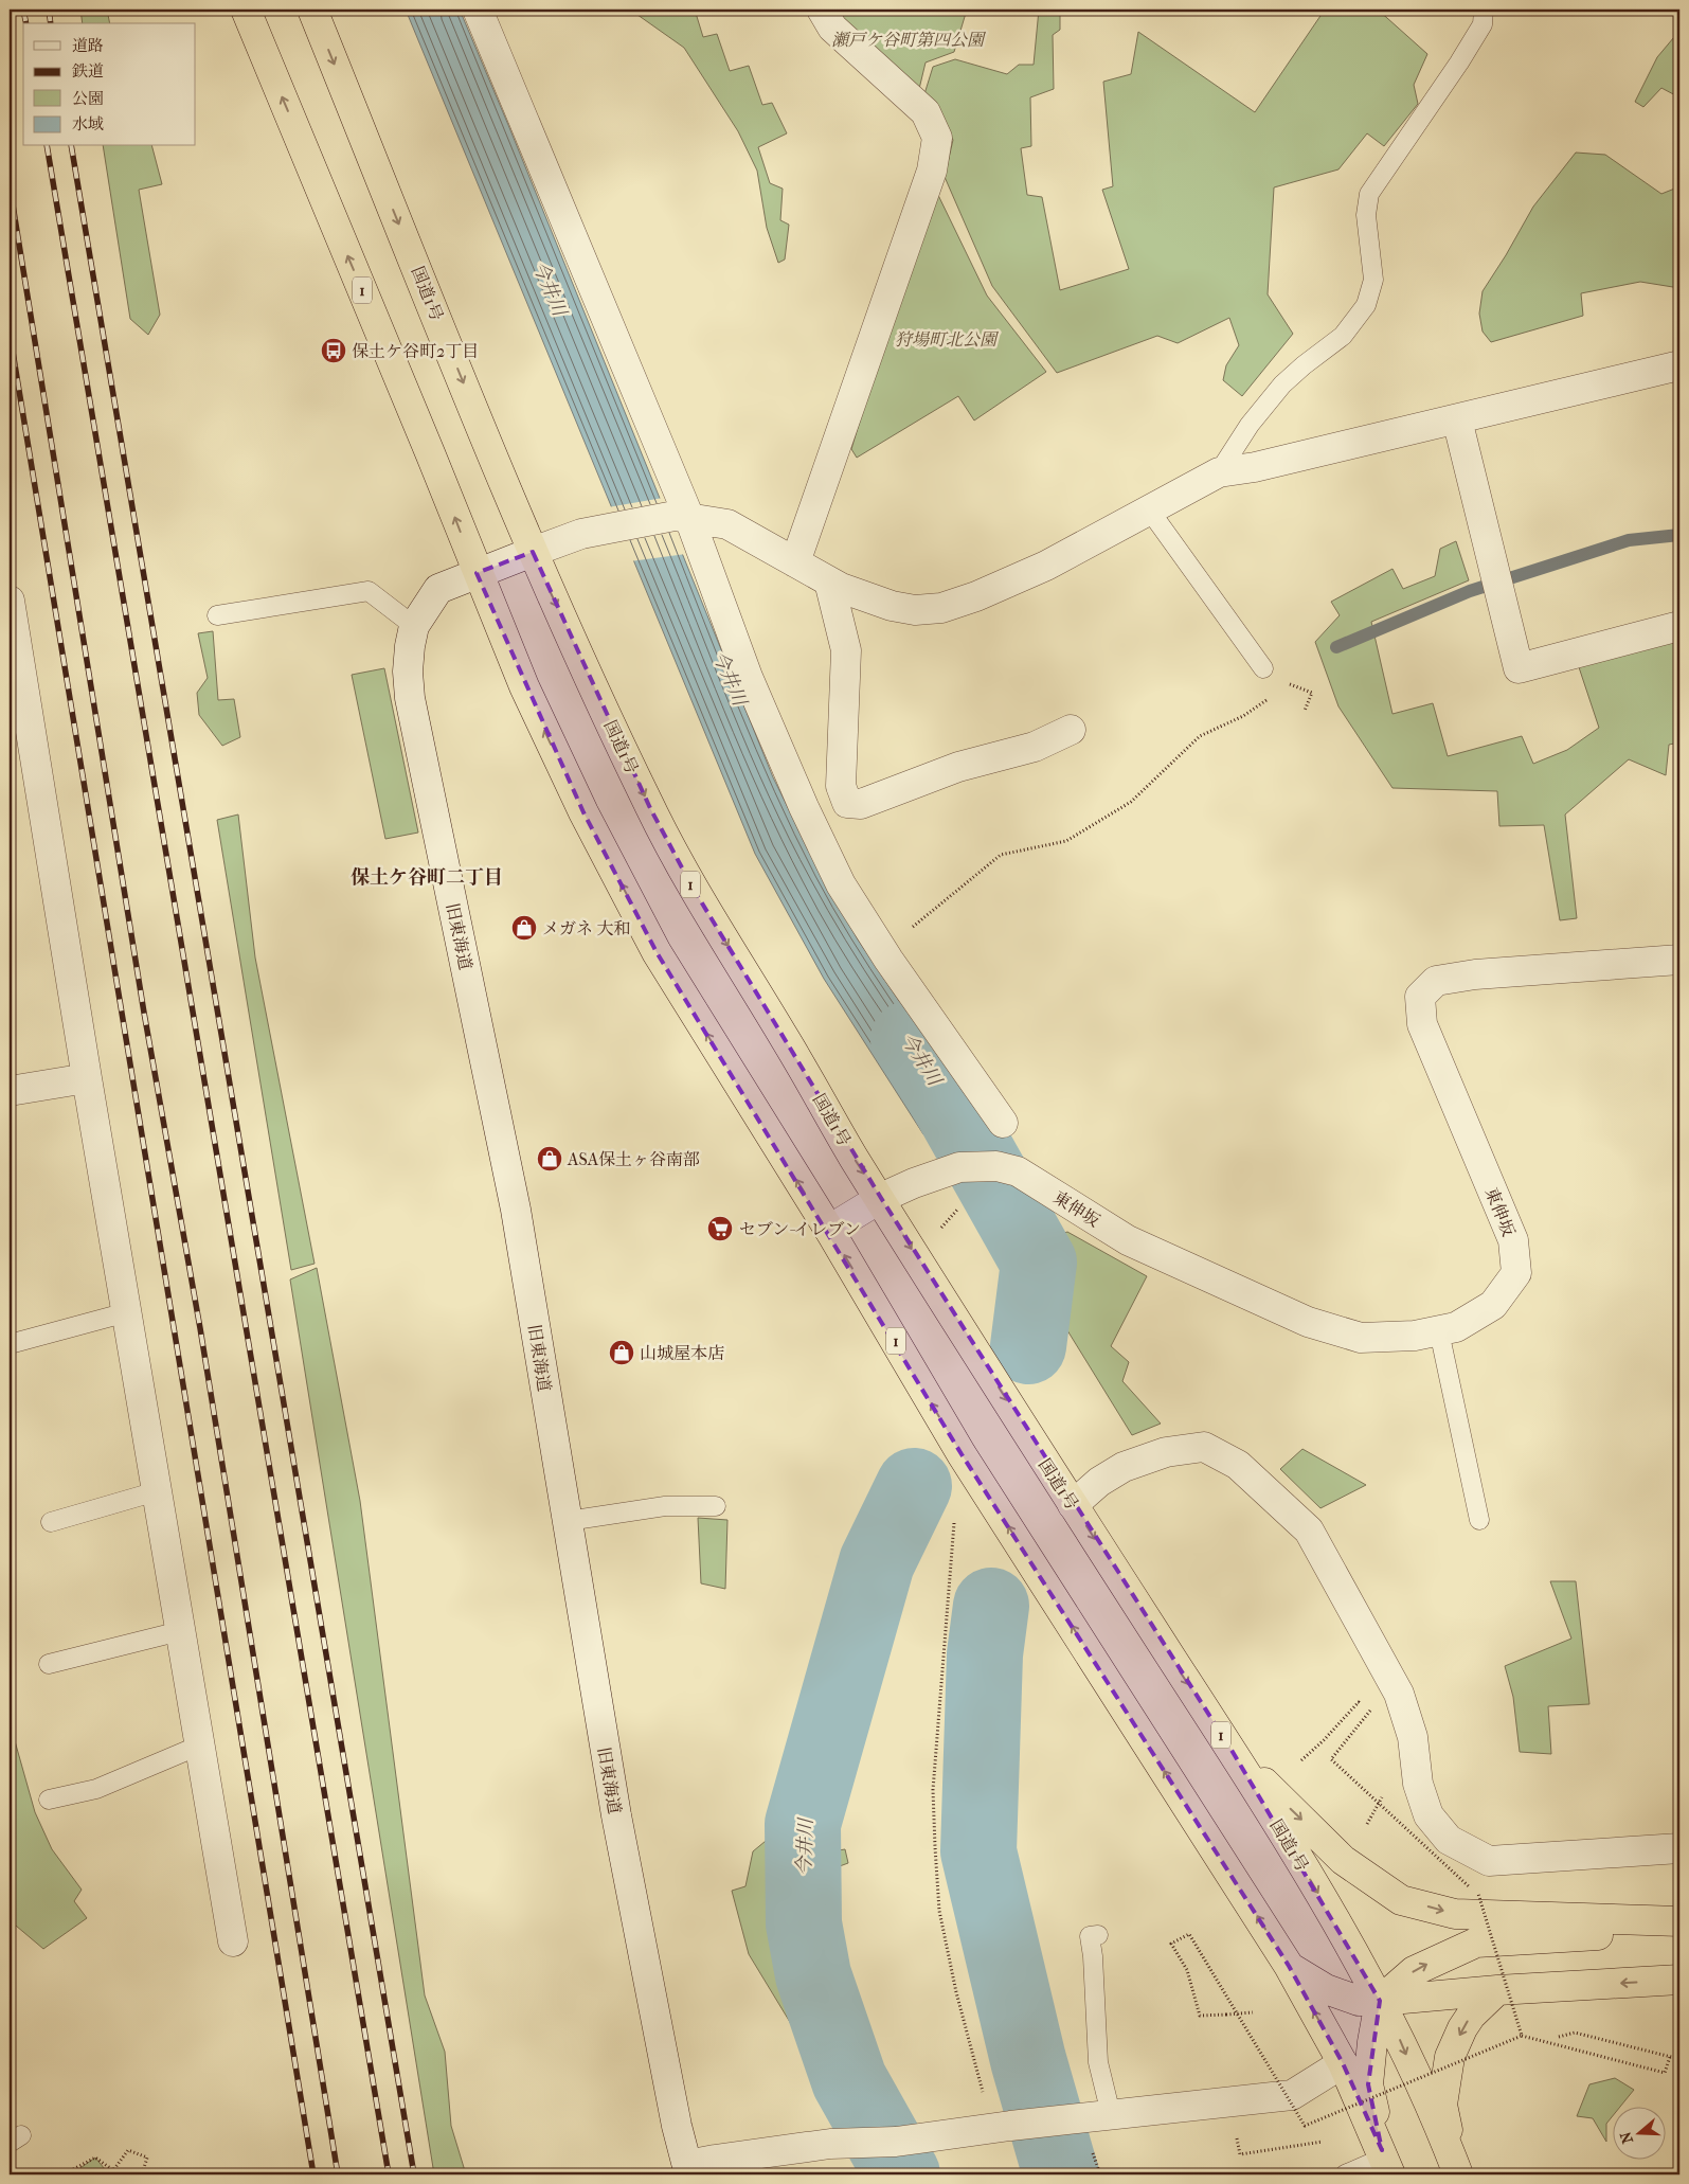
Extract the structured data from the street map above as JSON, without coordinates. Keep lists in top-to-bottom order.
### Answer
{
  "streets": {
    "highway": ["1", "国道1号"],
    "street": ["旧東海道", "東伸坂"]
  },
  "crossings": [
    ["1", "旧東海道"],
    ["国道1号", "旧東海道"],
    ["国道1号", "東伸坂"]
  ],
  "districts": ["保土ケ谷町二丁目"],
  "water": ["今井川"],
  "parks": ["瀬戸ケ谷町第四公園", "狩場町北公園"],
  "places": {
    "bus stop": ["保土ケ谷町2丁目"],
    "shop": ["メガネ 大和", "ASA保土ヶ谷南部", "山城屋本店"],
    "supermarket": ["セブン-イレブン"]
  },
  "legend": [
    "道路",
    "鉄道",
    "公園",
    "水域"
  ],
  "north": "left"
}
